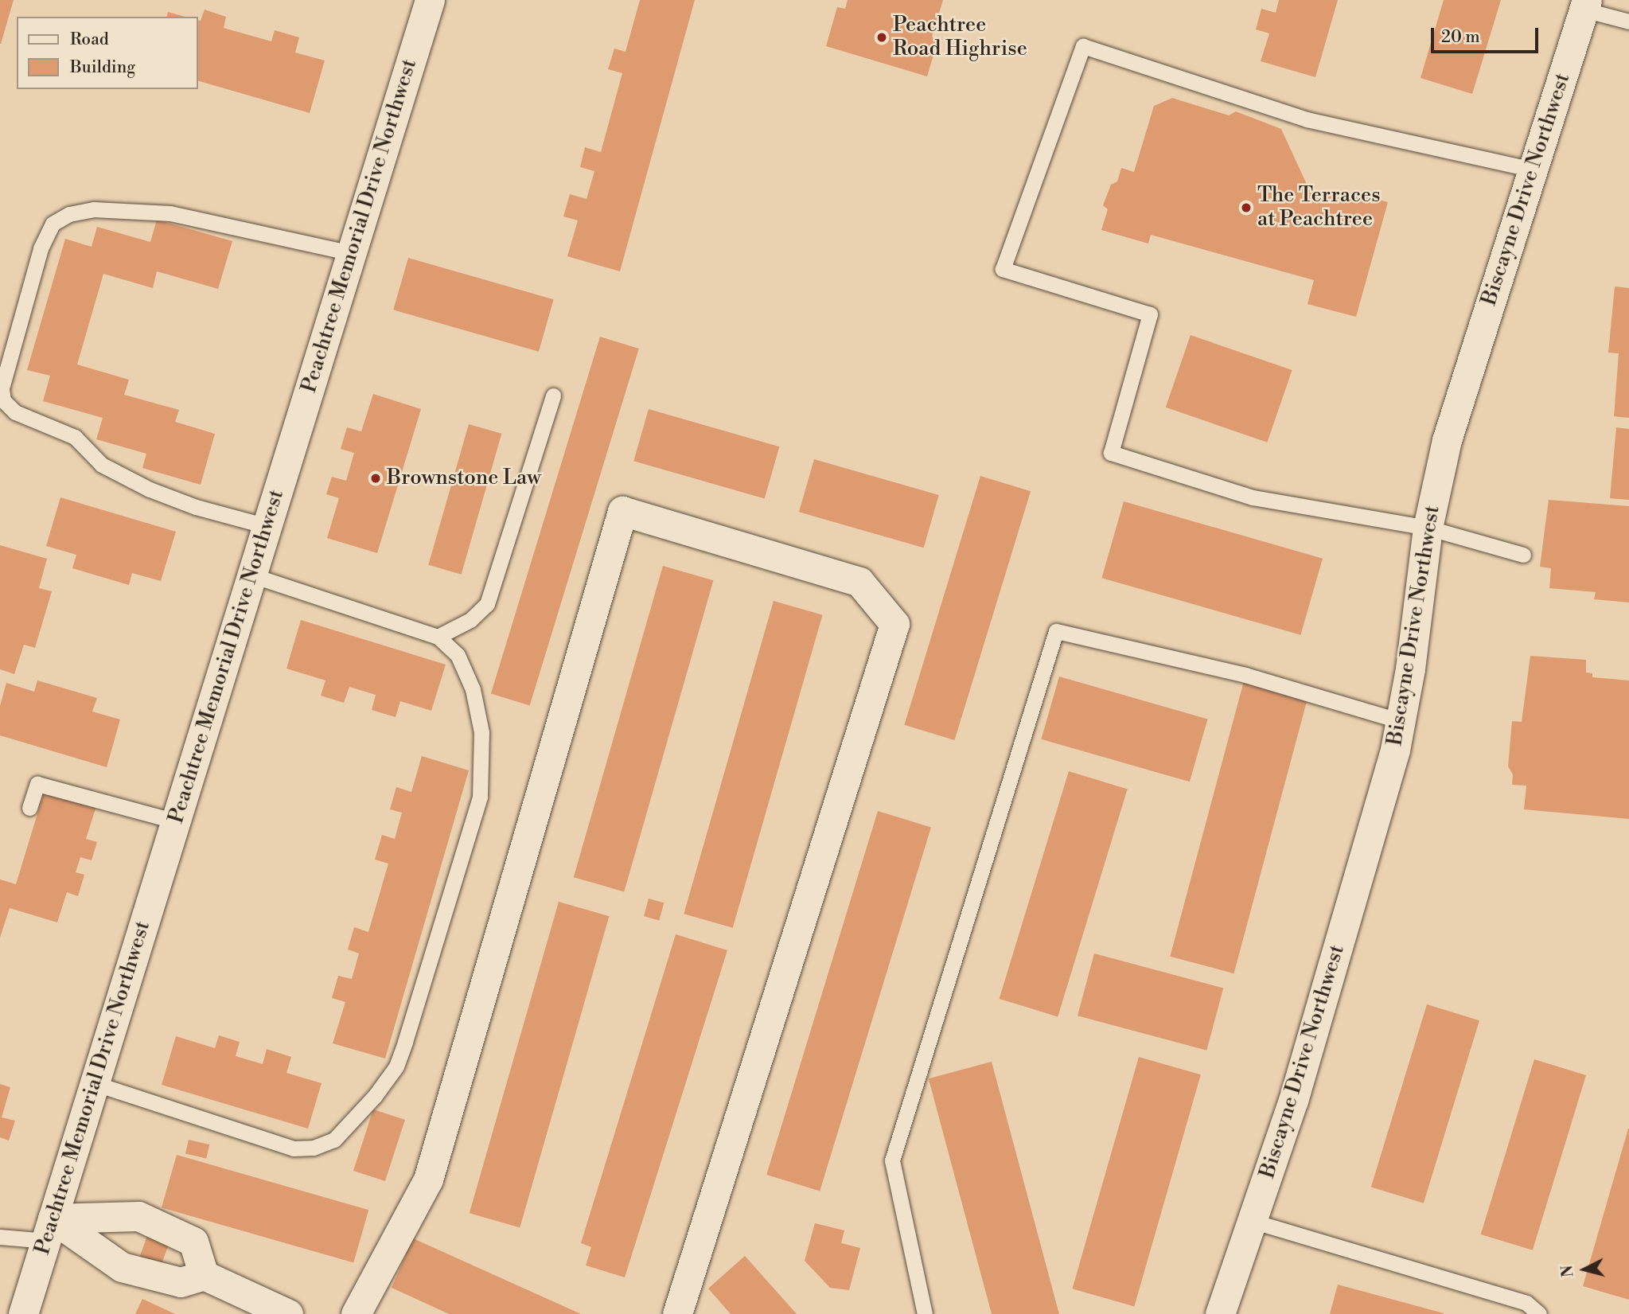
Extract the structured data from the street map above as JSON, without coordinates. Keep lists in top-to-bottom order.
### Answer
{
  "streets": {
    "street": ["Biscayne Drive Northwest", "Peachtree Memorial Drive Northwest"]
  },
  "places": ["Peachtree Road Highrise", "The Terraces at Peachtree", "Brownstone Law"],
  "legend": ["Road", "Building"],
  "scale_bar": "20 m",
  "north": "left"
}
